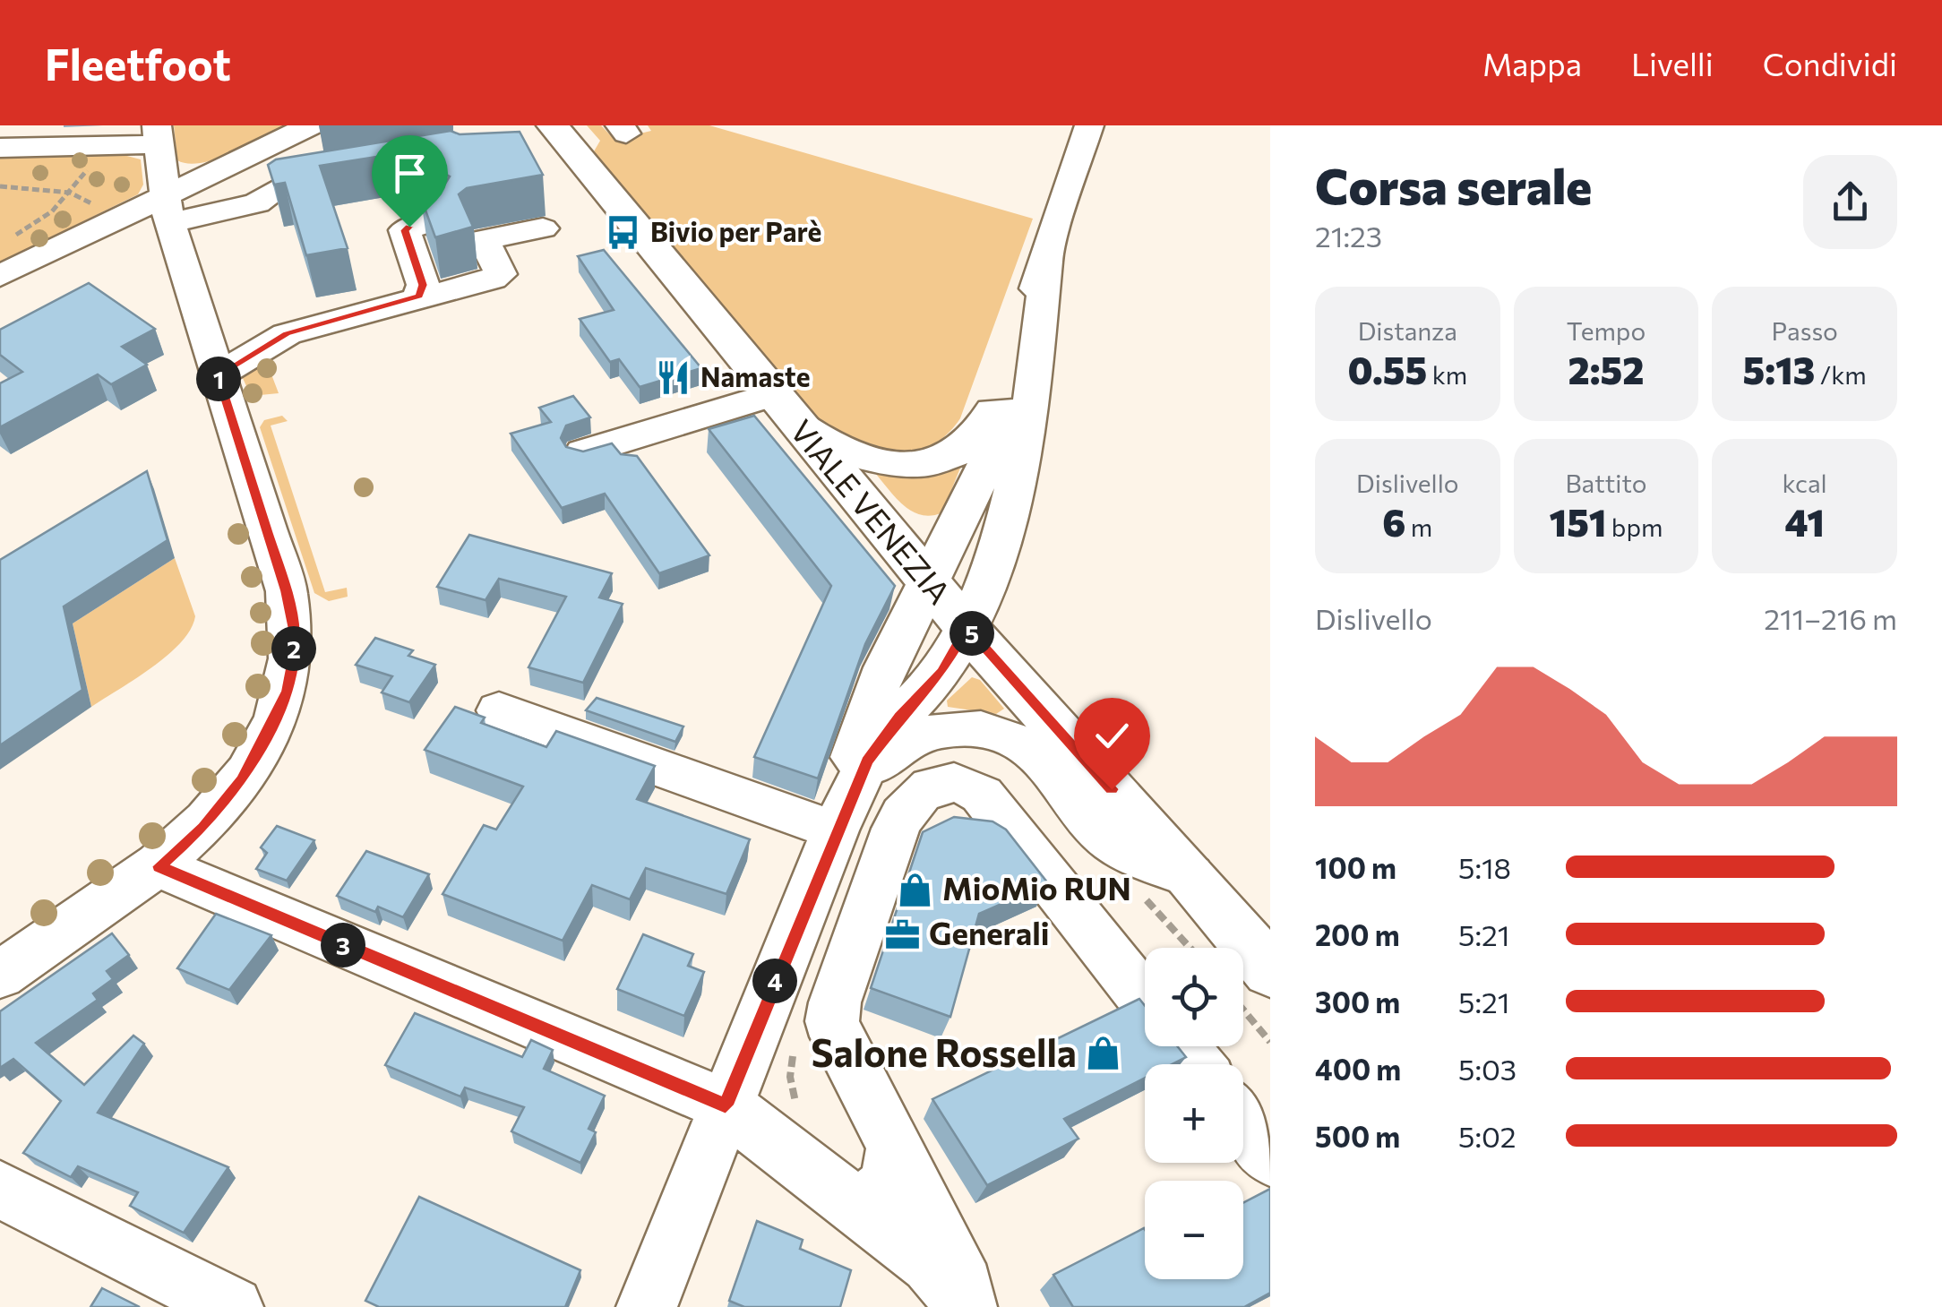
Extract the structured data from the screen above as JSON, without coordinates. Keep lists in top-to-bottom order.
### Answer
{
  "streets": {
    "main road": ["VIALE VENEZIA"]
  },
  "places": {
    "bus stop": ["Bivio per Parè"],
    "restaurant": ["Namaste"],
    "shop": ["MioMio RUN", "Salone Rossella"],
    "office": ["Generali"]
  },
  "page": {
    "header": "Fleetfoot",
    "nav": ["Mappa", "Livelli", "Condividi"],
    "heading": ["Corsa serale", "21:23"],
    "stats": [
      ["Distanza", "0.55 km"],
      ["Tempo", "2:52"],
      ["Passo", "5:13 /km"],
      ["Dislivello", "6 m"],
      ["Battito", "151 bpm"],
      ["kcal", "41"]
    ],
    "pins": [
      "1",
      "5",
      "2",
      "3",
      "4"
    ],
    "chart": ["Dislivello", "211–216 m"],
    "list": [
      {
        "name": "100 m",
        "note": "5:18"
      },
      {
        "name": "200 m",
        "note": "5:21"
      },
      {
        "name": "300 m",
        "note": "5:21"
      },
      {
        "name": "400 m",
        "note": "5:03"
      },
      {
        "name": "500 m",
        "note": "5:02"
      }
    ],
    "map_buttons": ["+", "−"]
  }
}
